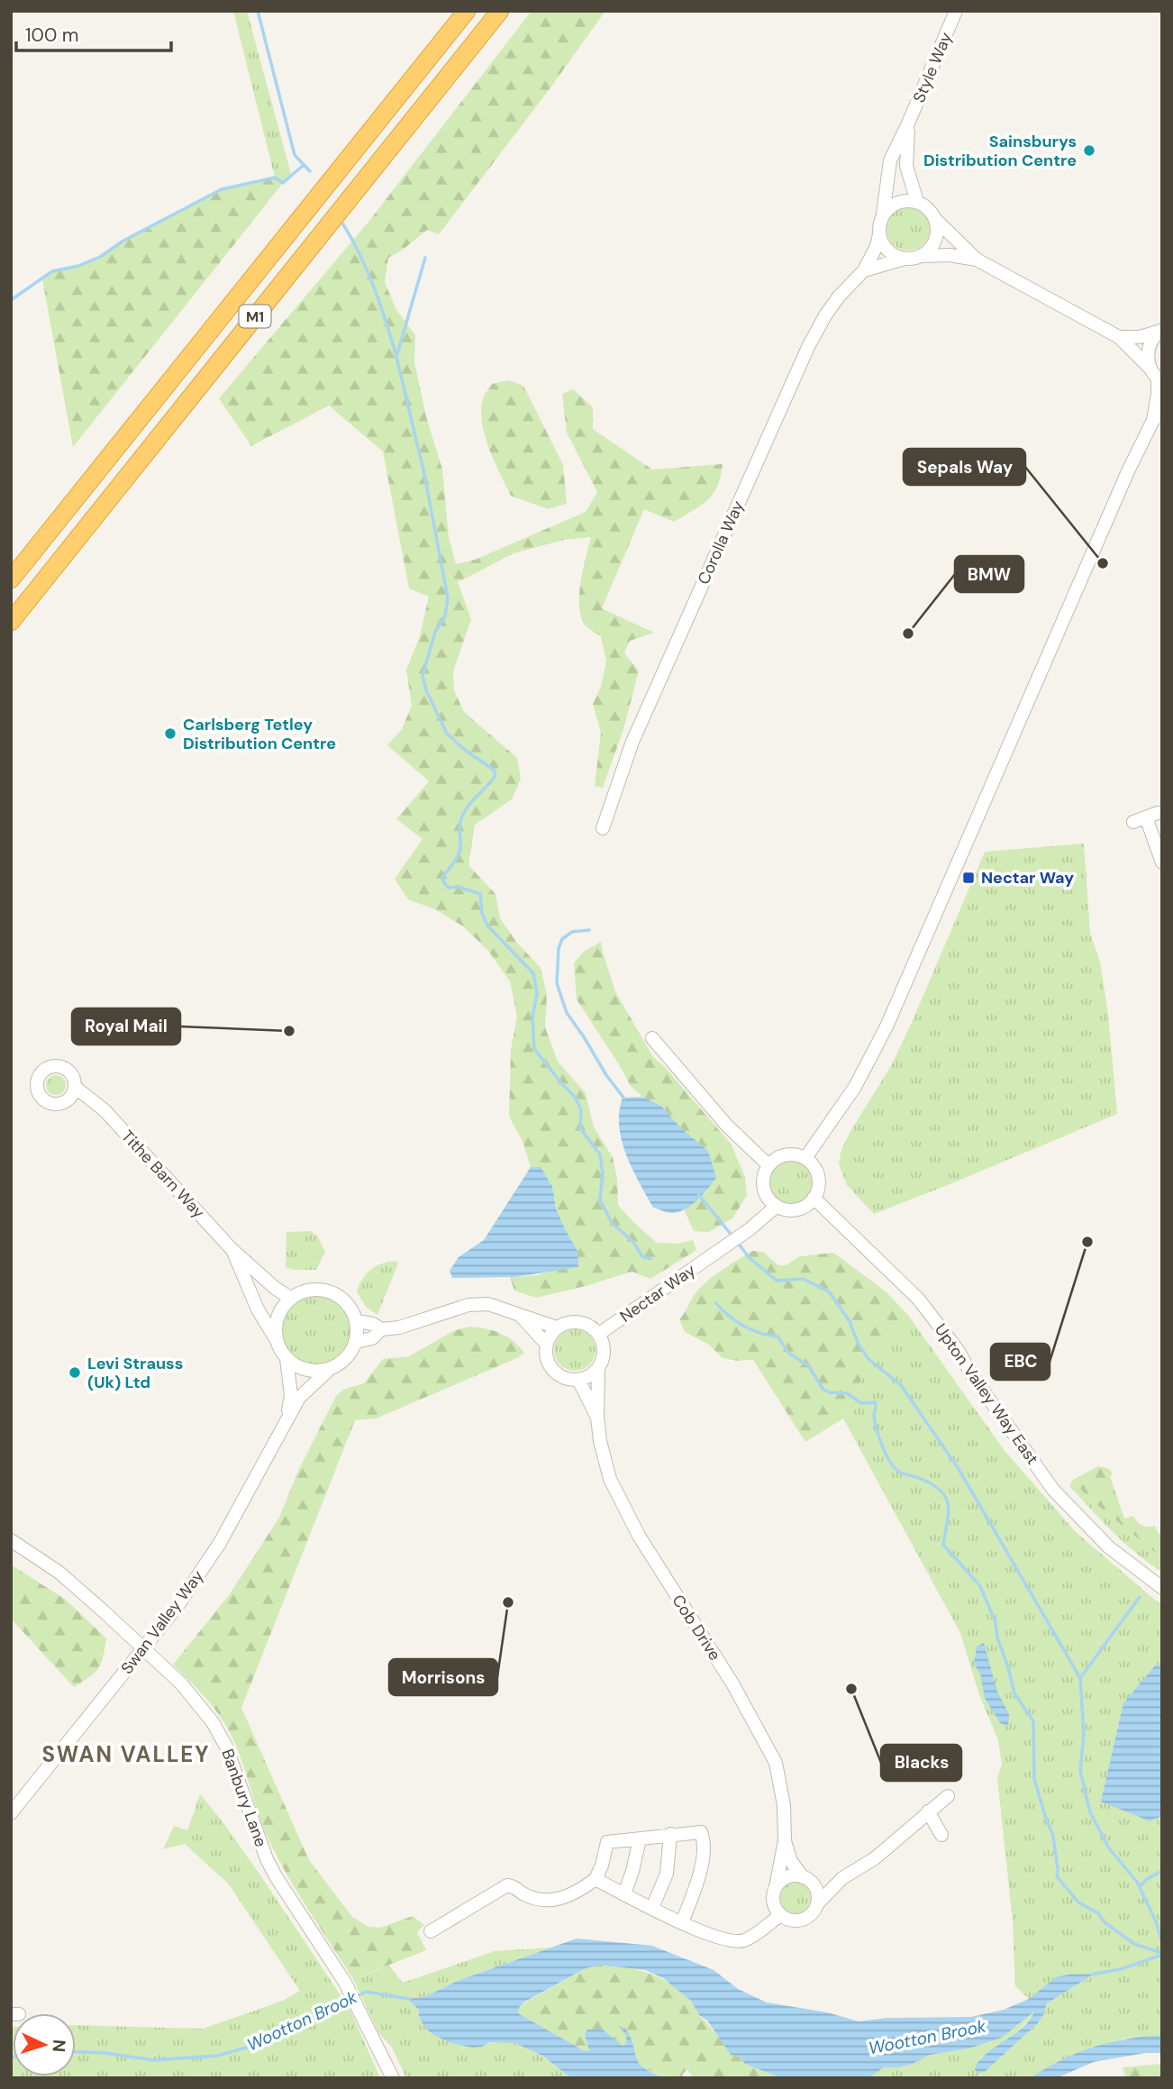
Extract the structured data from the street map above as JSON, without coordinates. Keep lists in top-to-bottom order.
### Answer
{
  "streets": {
    "highway": ["M1"],
    "street": [
      "Style Way",
      "Corolla Way",
      "Tithe Barn Way",
      "Nectar Way",
      "Upton Valley Way East",
      "Swan Valley Way",
      "Cob Drive",
      "Banbury Lane"
    ]
  },
  "crossings": [
    ["Style Way", "Corolla Way"],
    ["Tithe Barn Way", "Swan Valley Way"],
    ["Nectar Way", "Upton Valley Way East"],
    ["Nectar Way", "Cob Drive"]
  ],
  "districts": ["SWAN VALLEY"],
  "water": ["Wootton Brook"],
  "places": {
    "other": [
      "Sainsburys Distribution Centre",
      "Sepals Way",
      "BMW",
      "Carlsberg Tetley Distribution Centre",
      "Royal Mail",
      "EBC",
      "Levi Strauss (Uk) Ltd",
      "Morrisons",
      "Blacks"
    ],
    "transit": ["Nectar Way"]
  },
  "scale_bar": "100 m",
  "north": "right"
}
